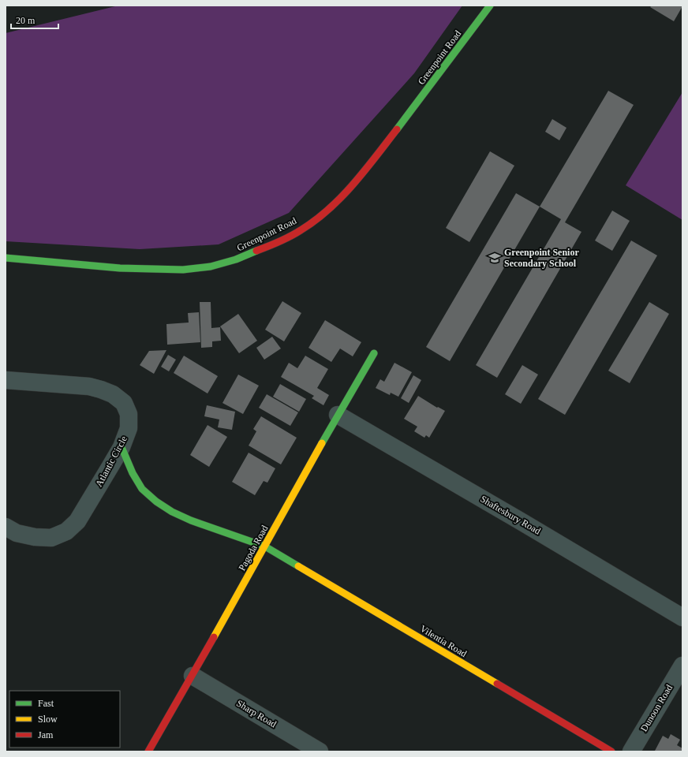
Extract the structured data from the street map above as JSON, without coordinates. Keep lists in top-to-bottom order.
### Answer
{
  "streets": {
    "street": [
      "Greenpoint Road",
      "Atlantic Circle",
      "Shaftesbury Road",
      "Pagoda Road",
      "Vilentia Road",
      "Dunoon Road",
      "Sharp Road"
    ]
  },
  "crossings": [
    ["Atlantic Circle", "Vilentia Road"],
    ["Shaftesbury Road", "Pagoda Road"],
    ["Pagoda Road", "Vilentia Road"],
    ["Pagoda Road", "Sharp Road"]
  ],
  "places": {
    "school or university": ["Greenpoint Senior Secondary School"]
  },
  "legend": ["Fast", "Slow", "Jam"],
  "scale_bar": "20 m"
}
